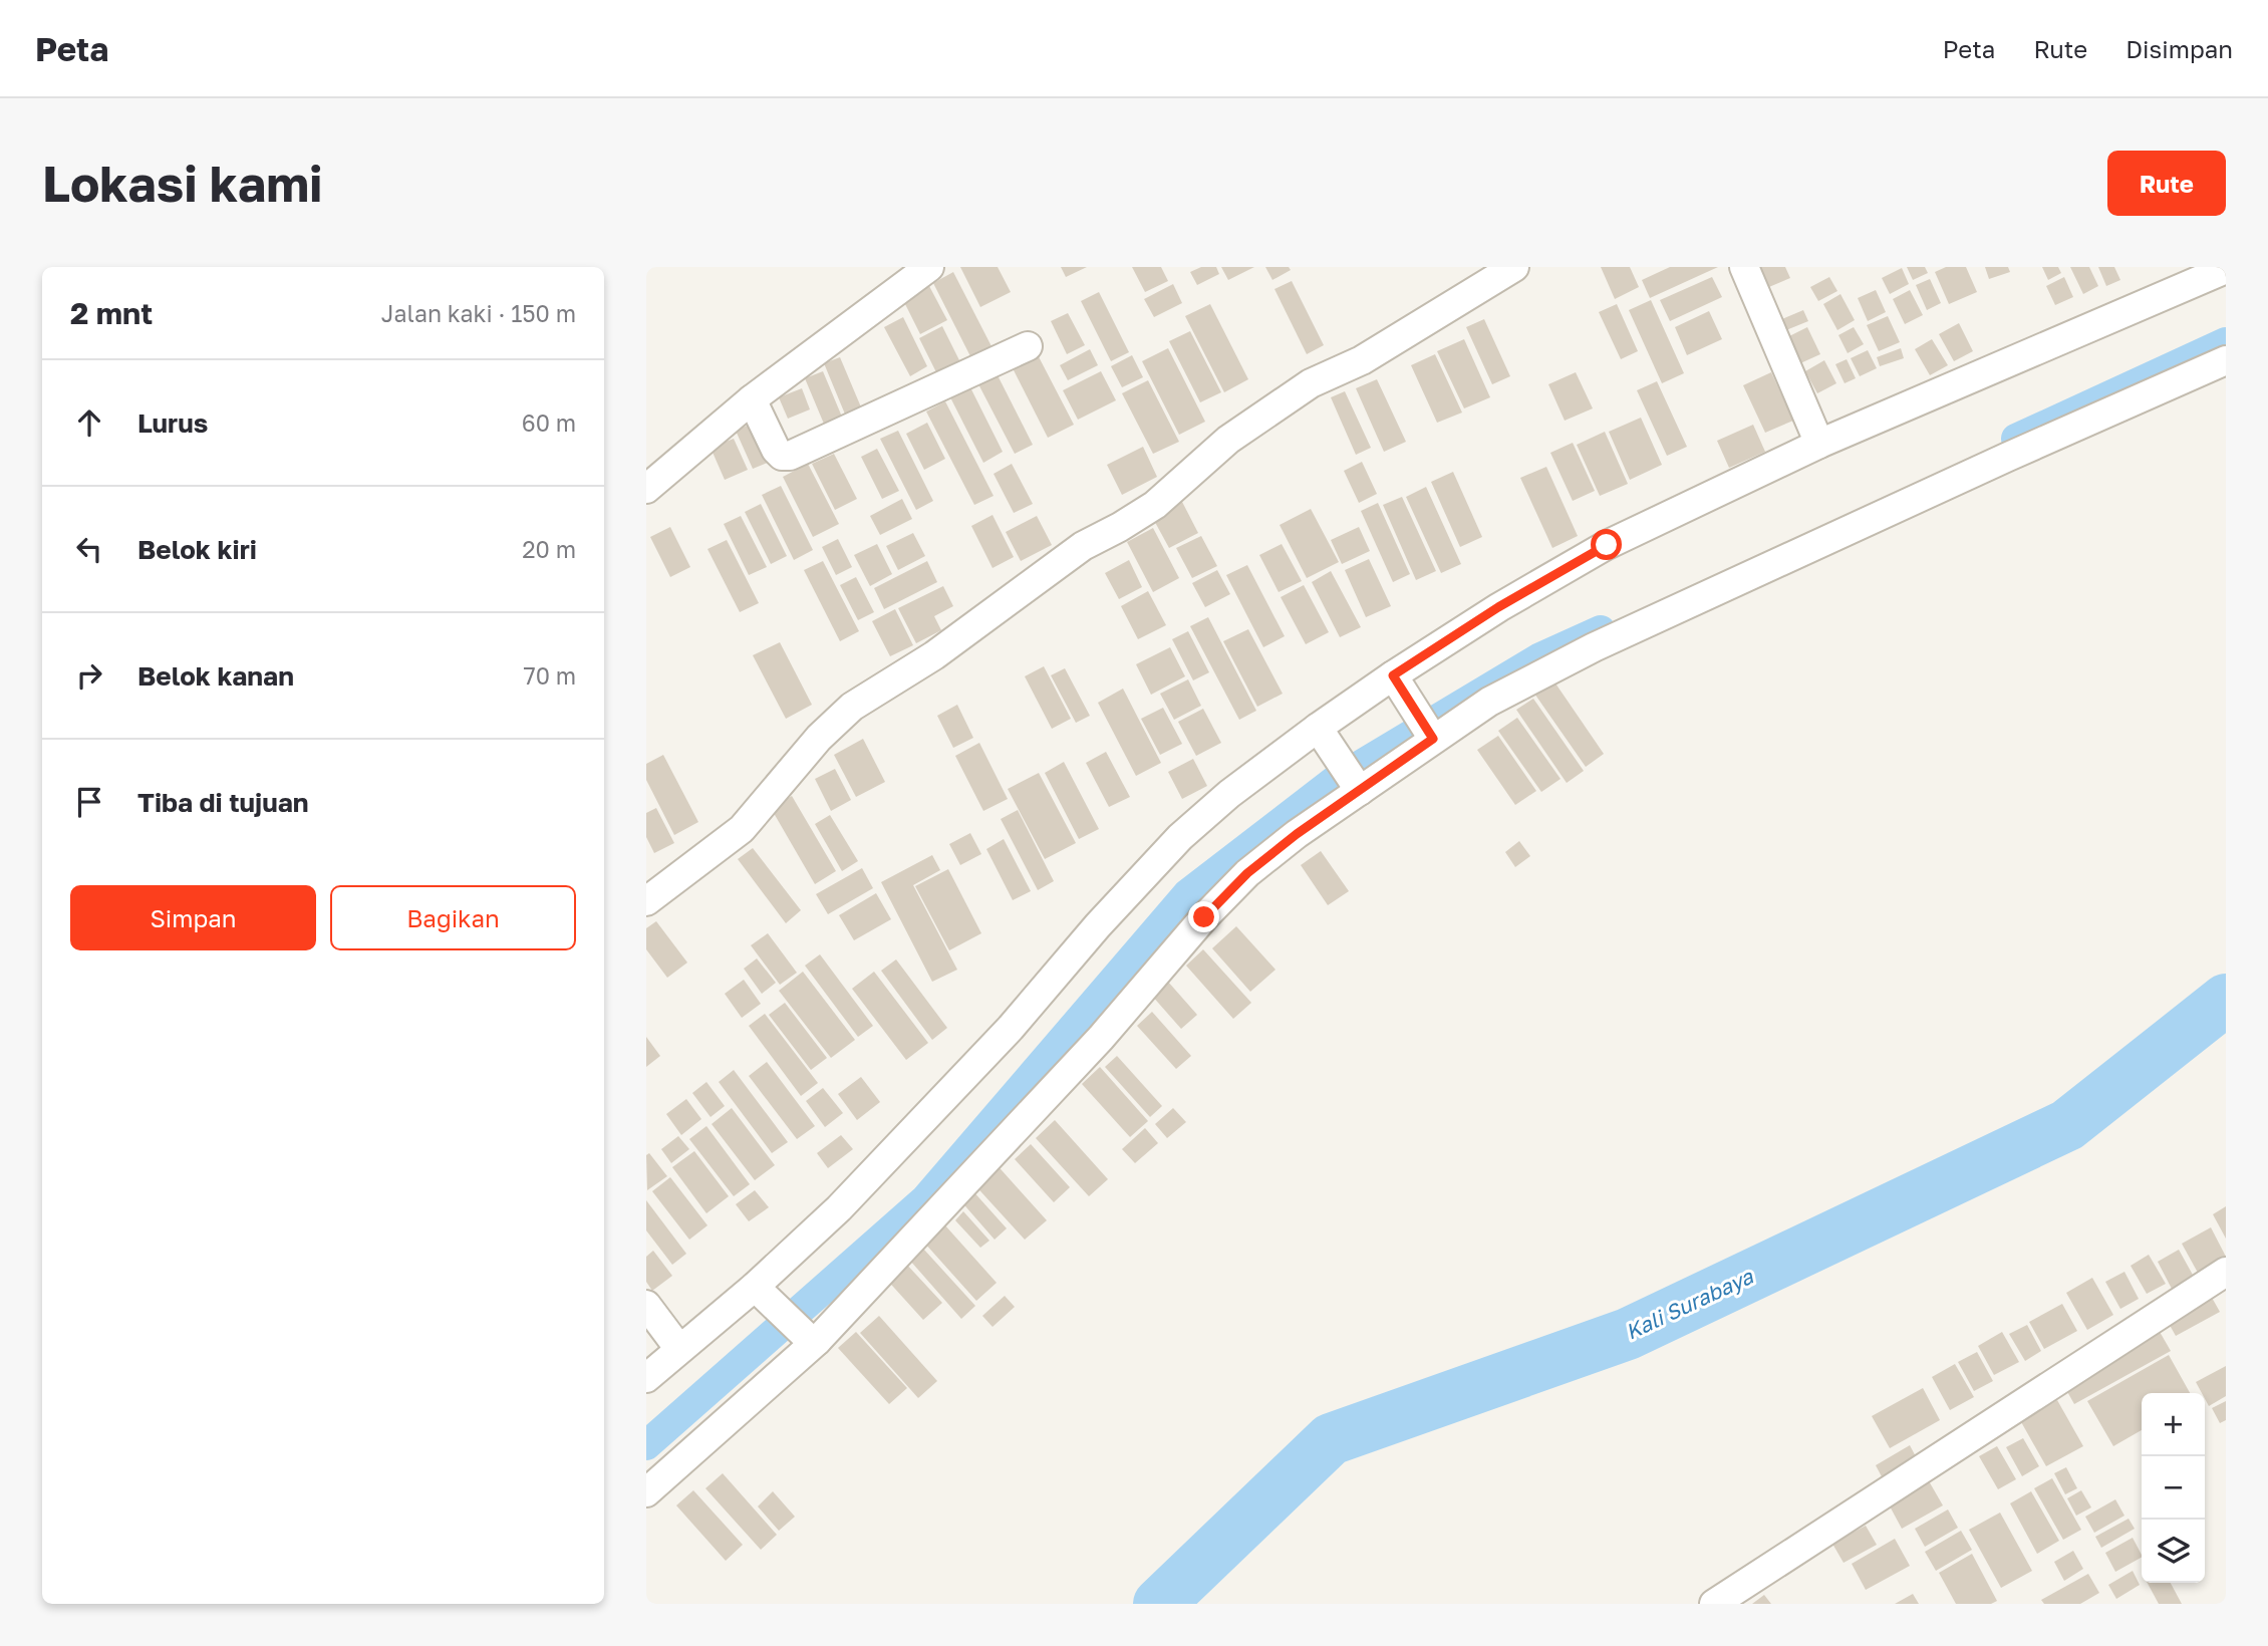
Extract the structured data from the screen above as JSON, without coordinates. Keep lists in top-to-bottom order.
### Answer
{
  "water": ["Kali Surabaya"],
  "page": {
    "header": "Peta",
    "nav": ["Peta", "Rute", "Disimpan"],
    "buttons": [
      "Rute",
      ["Simpan", "Bagikan"]
    ],
    "title": "Lokasi kami",
    "heading": ["2 mnt", "Jalan kaki · 150 m"],
    "list": [
      ["Lurus", "60 m"],
      ["Belok kiri", "20 m"],
      ["Belok kanan", "70 m"],
      "Tiba di tujuan"
    ],
    "map_buttons": ["+", "−"]
  }
}
